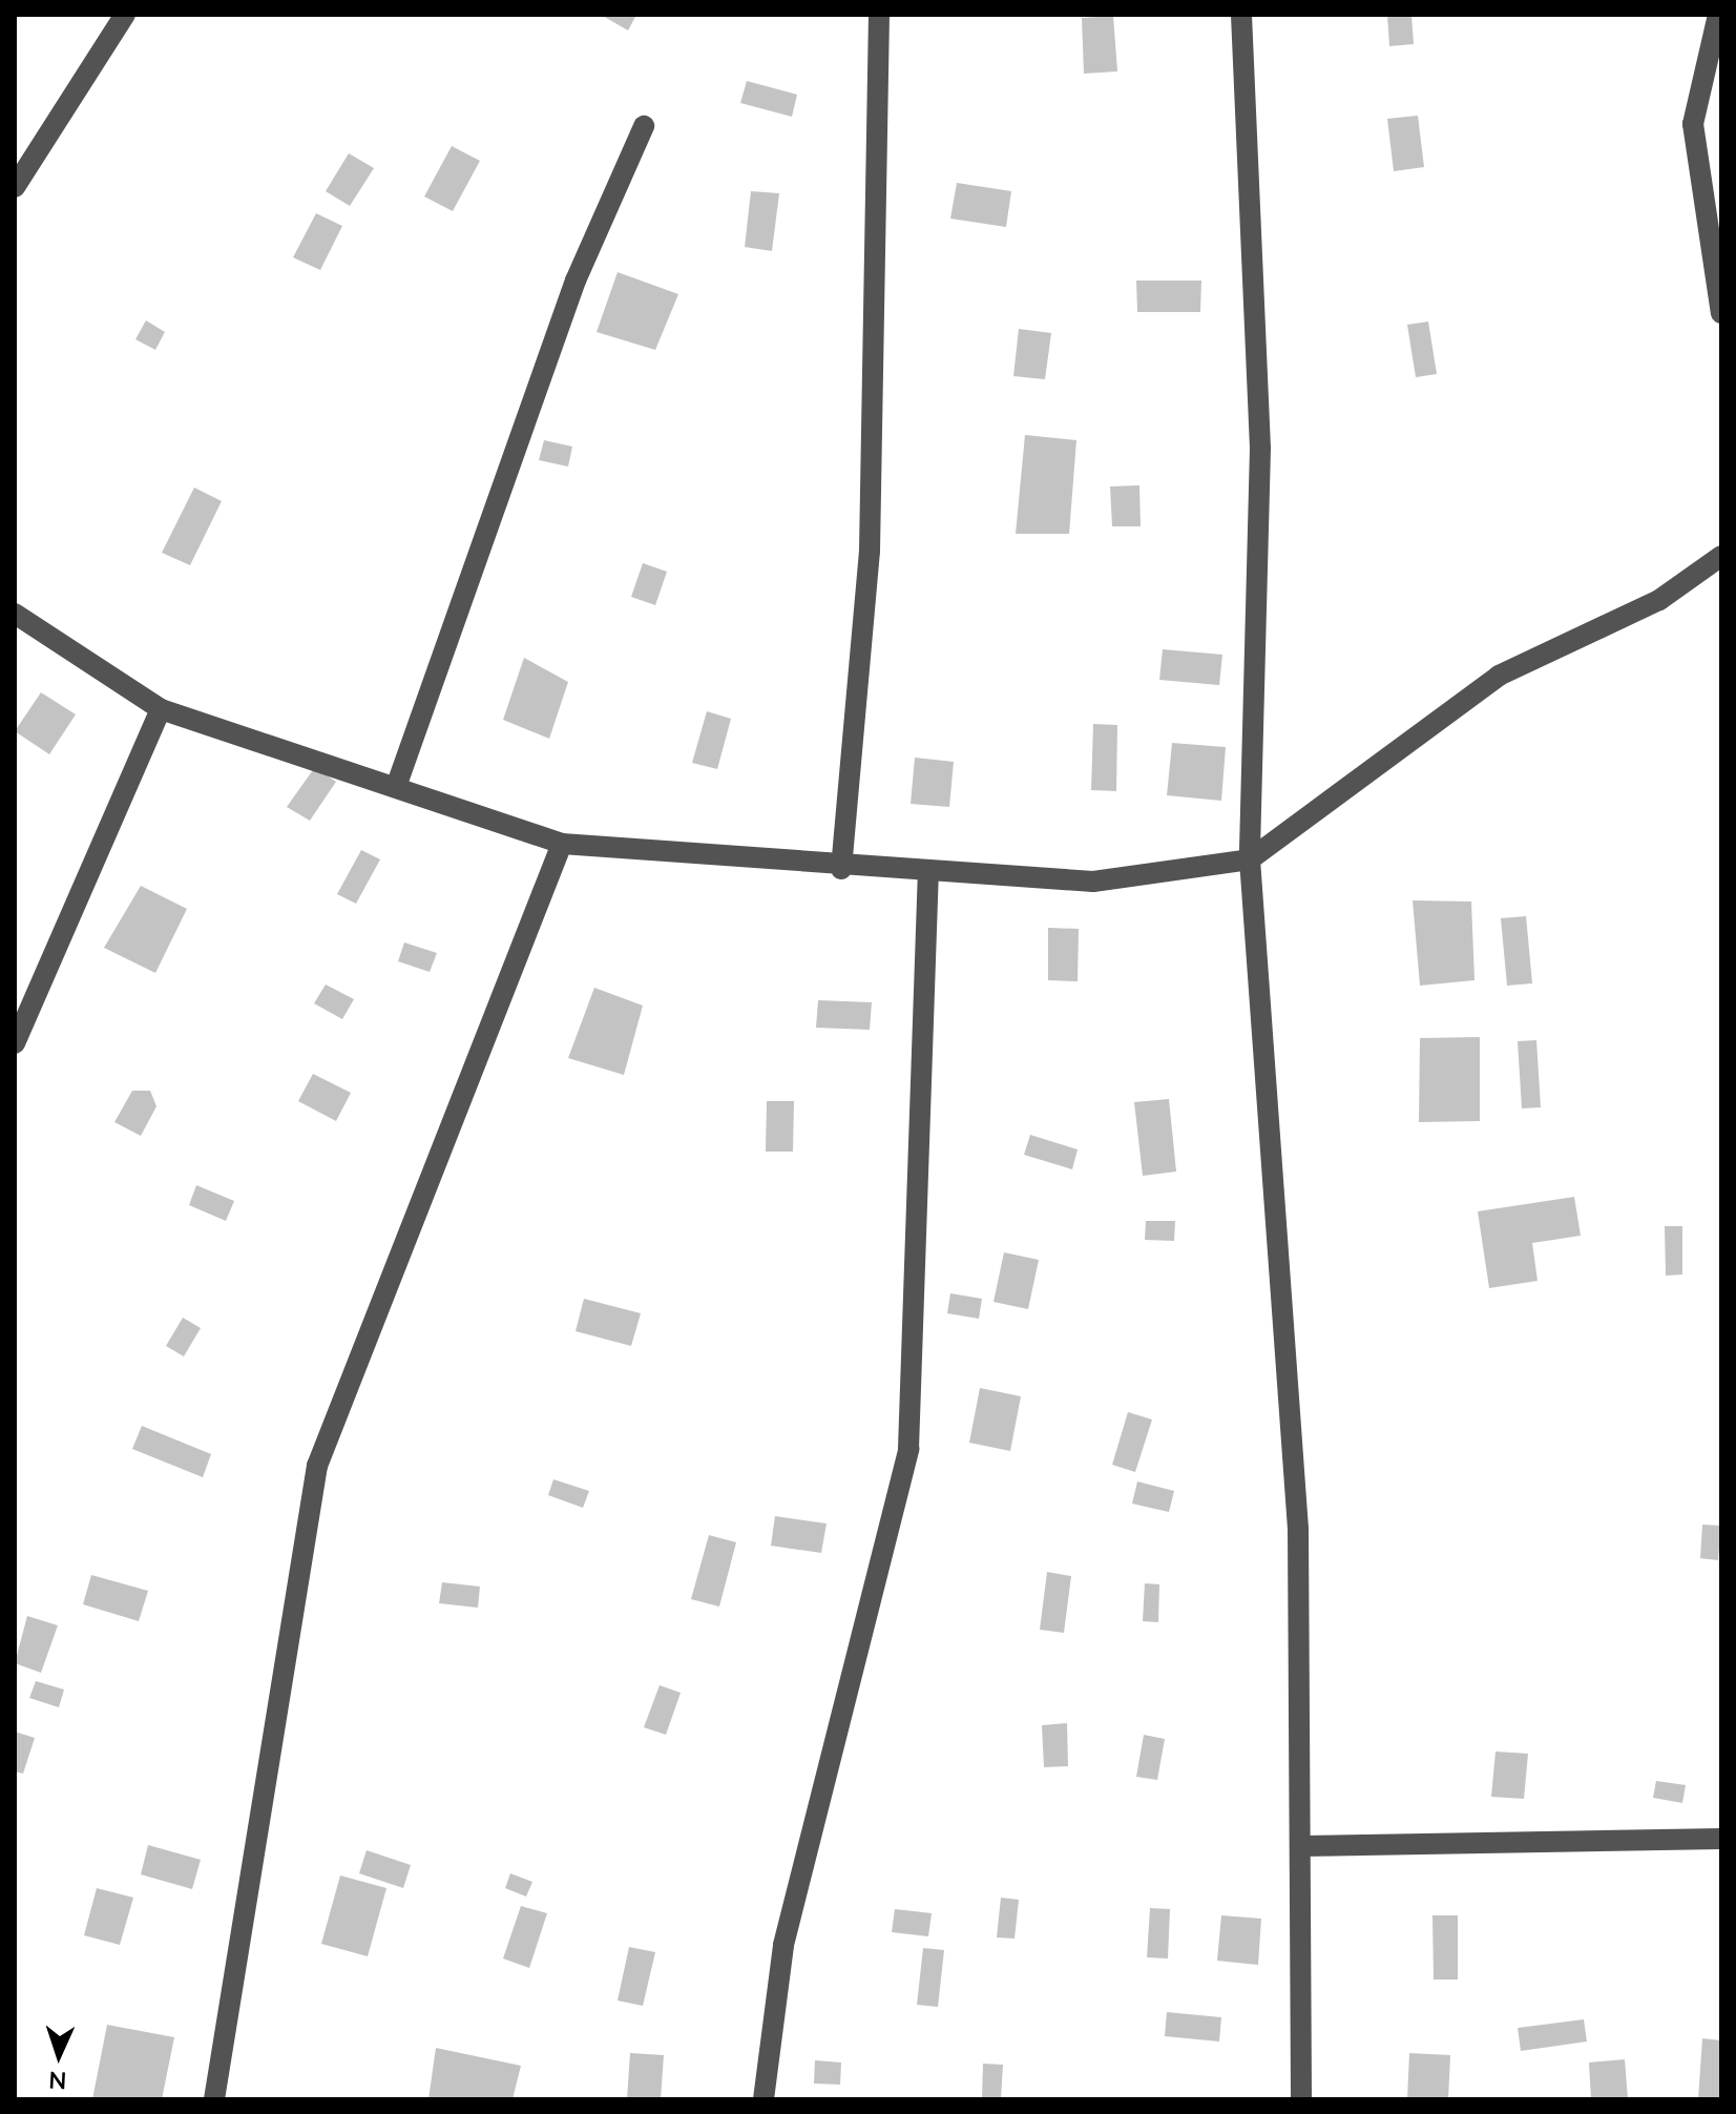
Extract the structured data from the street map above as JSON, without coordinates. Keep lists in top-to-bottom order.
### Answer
{
  "north": "bottom"
}
